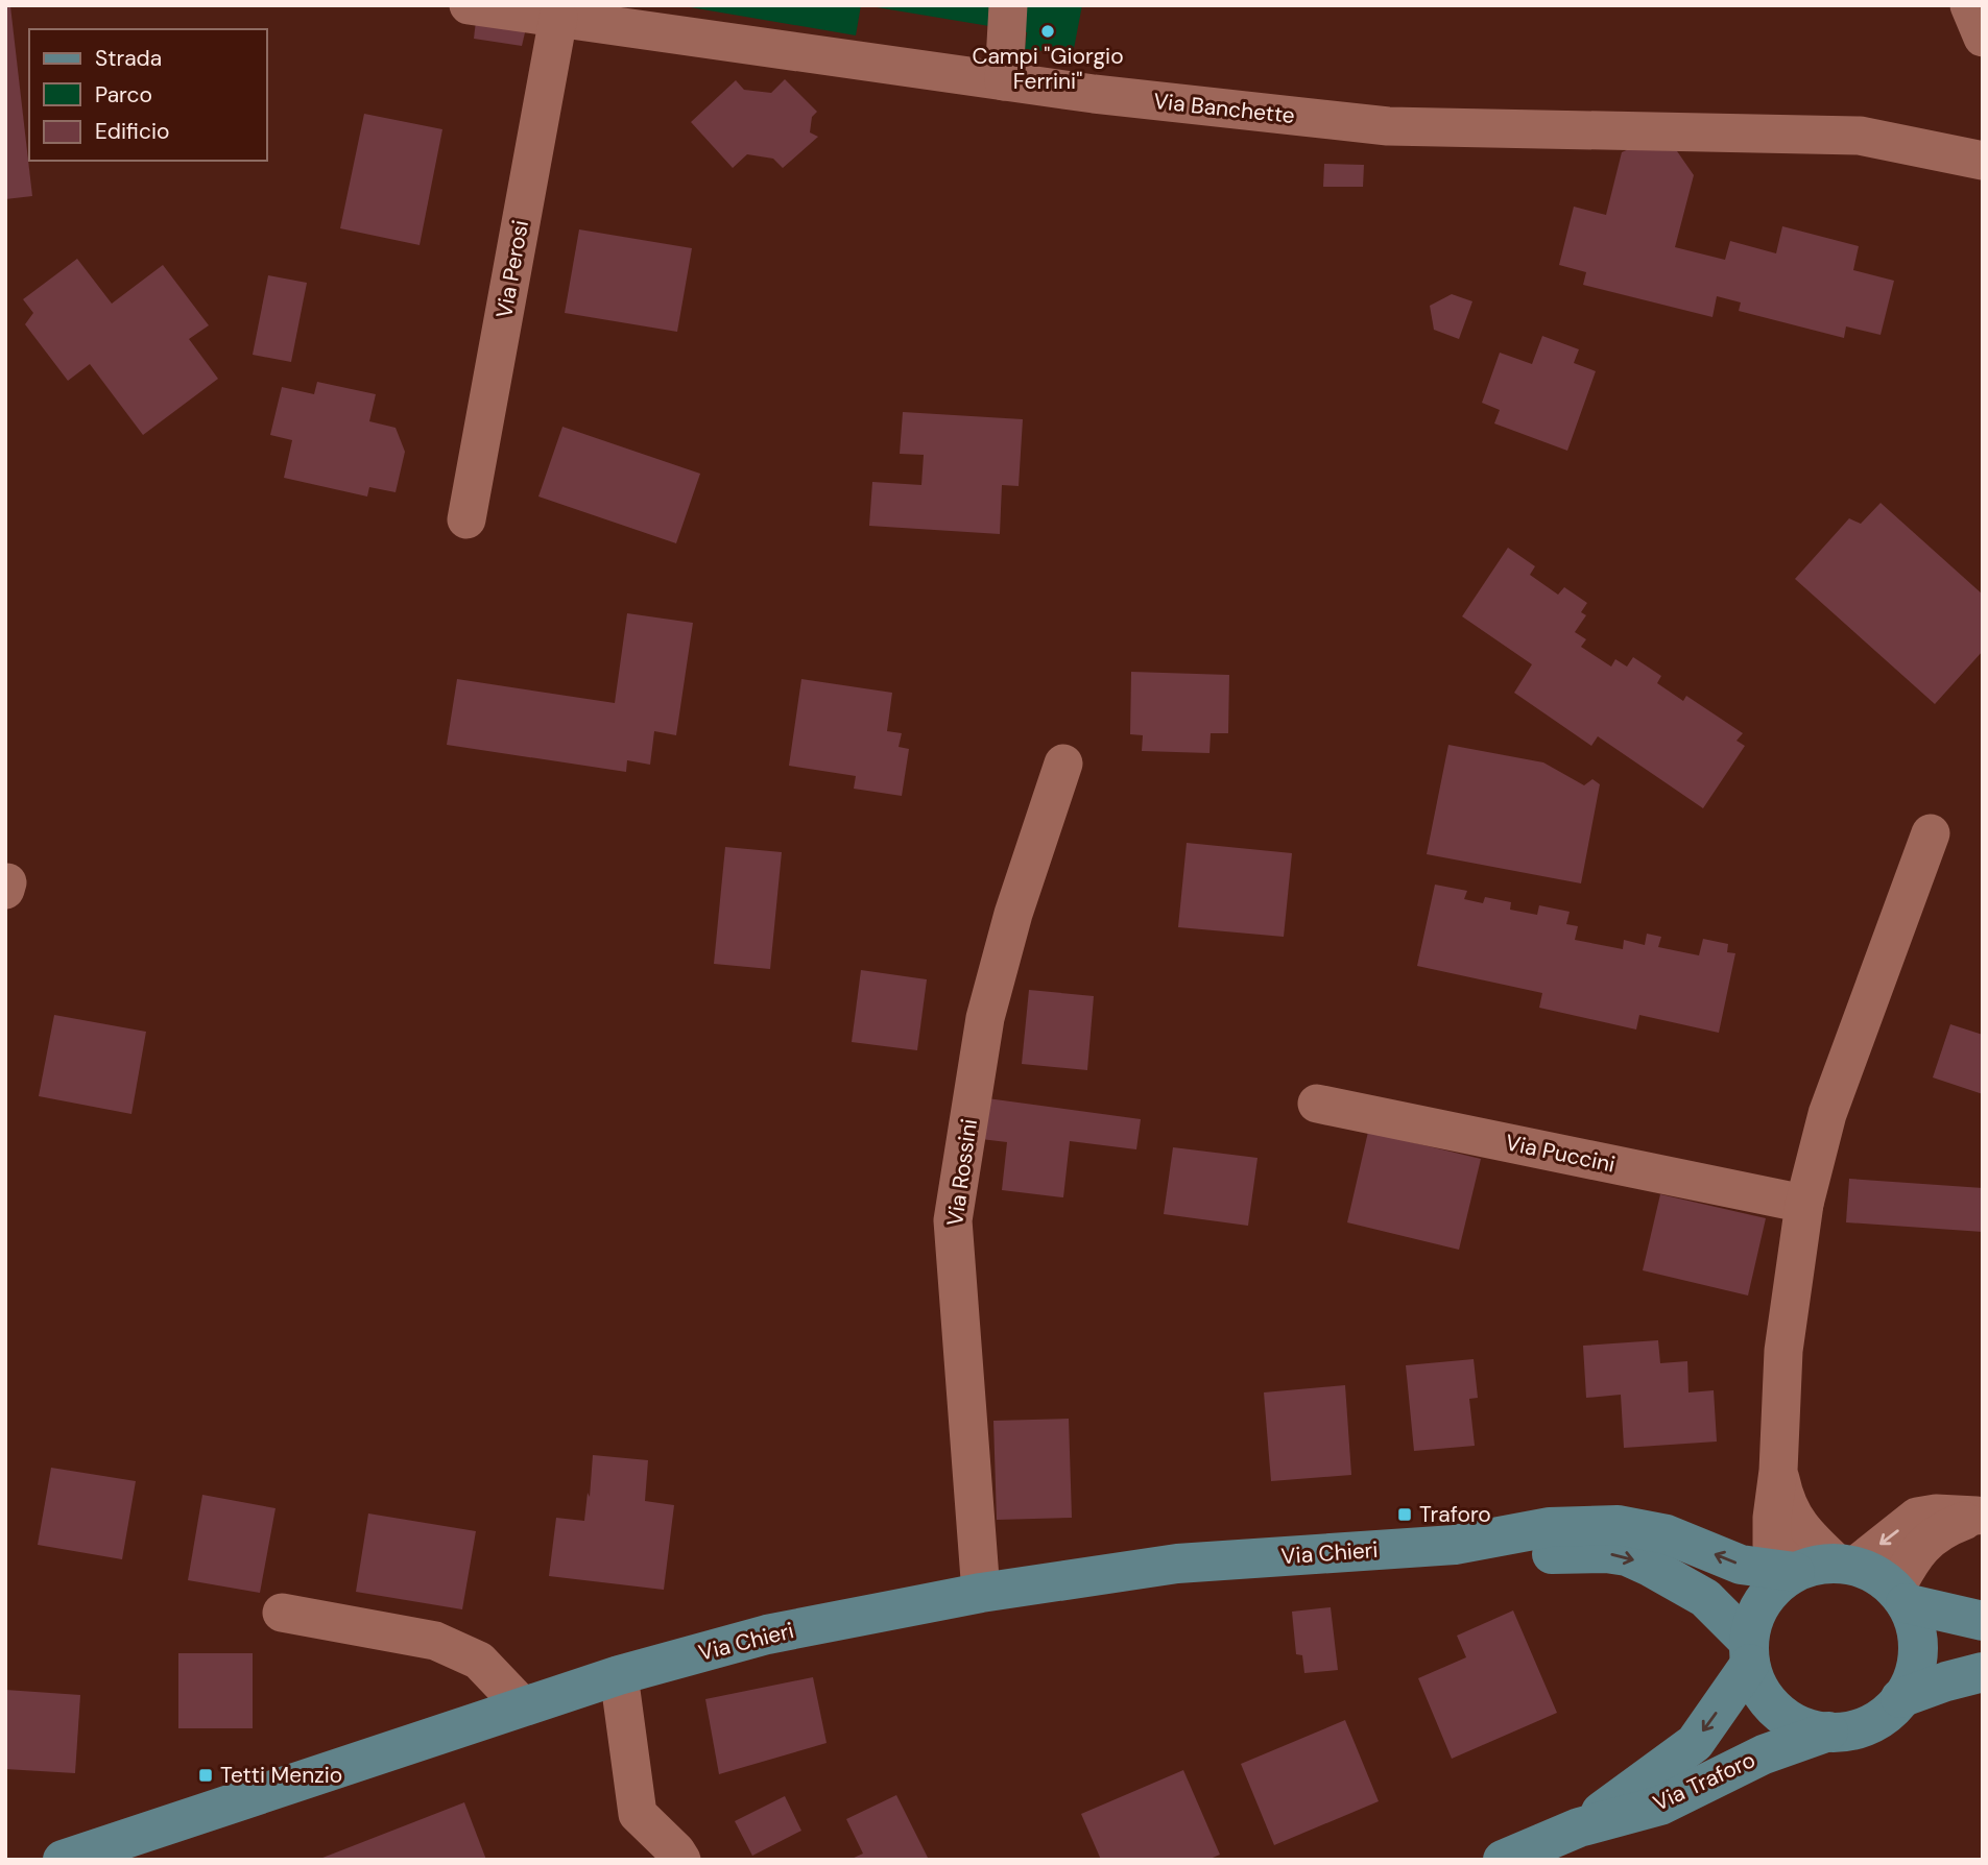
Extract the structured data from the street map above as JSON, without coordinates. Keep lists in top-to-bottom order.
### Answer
{
  "streets": {
    "main road": ["Via Chieri", "Via Traforo"],
    "street": [
      "Via Banchette",
      "Via Perosi",
      "Via Puccini",
      "Via Rossini"
    ]
  },
  "crossings": [
    ["Via Banchette", "Via Perosi"],
    ["Via Rossini", "Via Chieri"],
    ["Via Chieri", "Via Traforo"]
  ],
  "places": {
    "other": ["Campi \"Giorgio Ferrini\""],
    "transit": ["Traforo", "Tetti Menzio"]
  },
  "legend": ["Strada", "Parco", "Edificio"]
}
